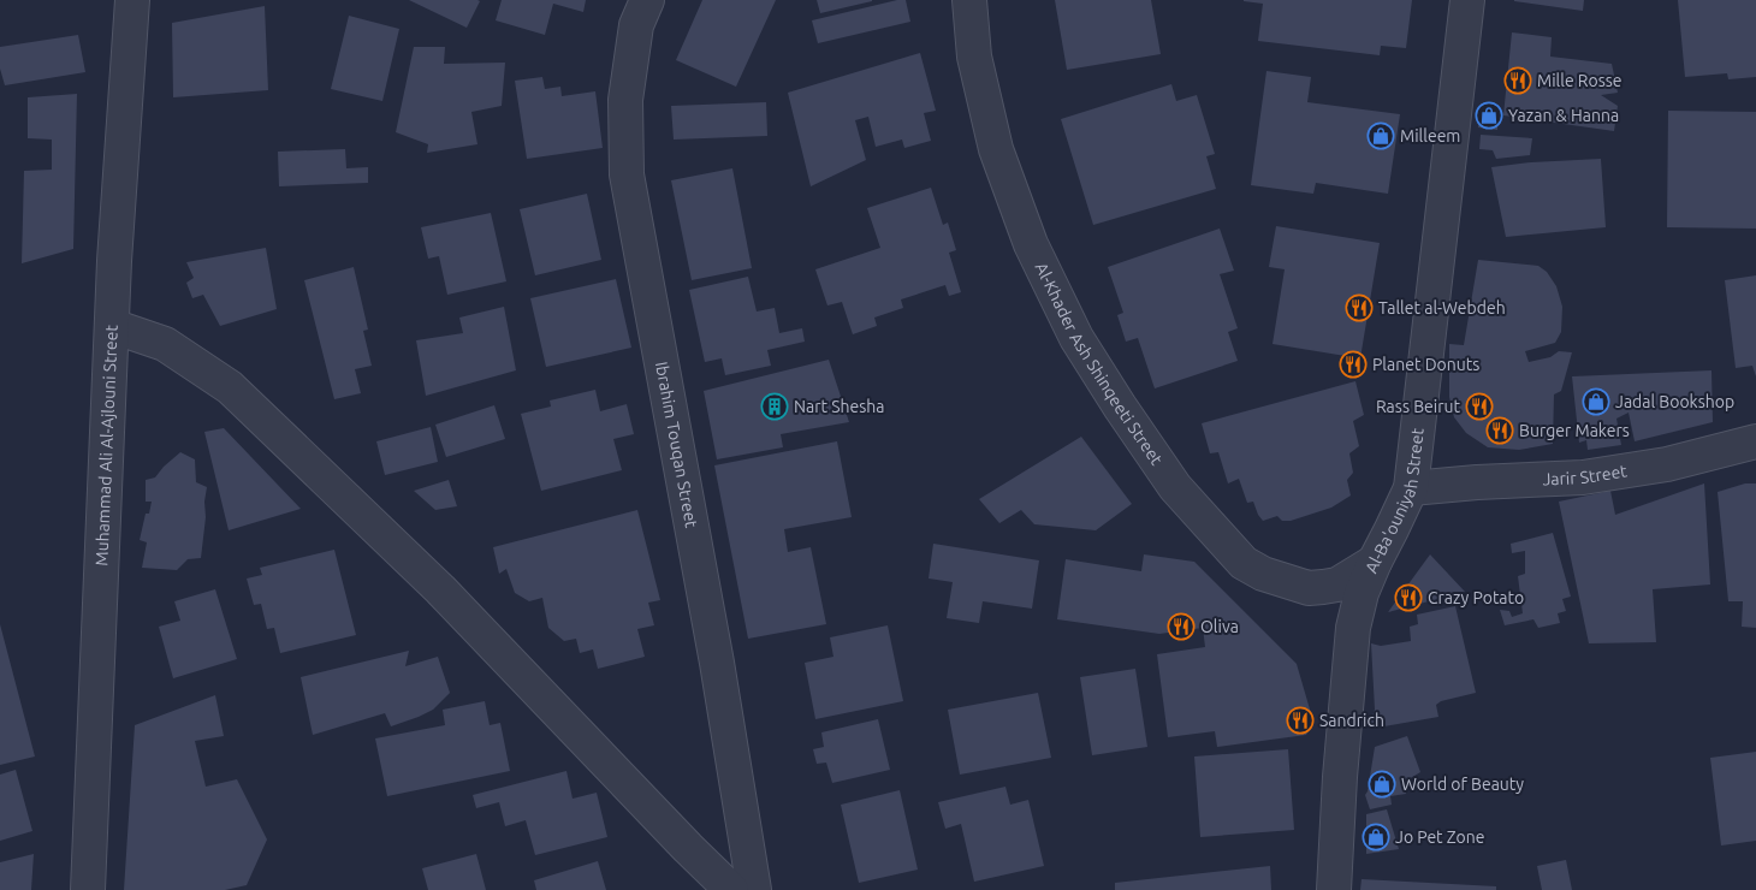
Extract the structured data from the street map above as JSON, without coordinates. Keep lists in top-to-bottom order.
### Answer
{
  "streets": {
    "street": [
      "Al-Khader Ash Shinqeeti Street",
      "Muhammad Ali Al-Ajlouni Street",
      "Ibrahim Touqan Street",
      "Jarir Street",
      "Al-Ba'ouniyah Street"
    ]
  },
  "crossings": [
    ["Al-Khader Ash Shinqeeti Street", "Al-Ba'ouniyah Street"],
    ["Jarir Street", "Al-Ba'ouniyah Street"]
  ],
  "places": {
    "restaurant": [
      "Mille Rosse",
      "Tallet al-Webdeh",
      "Planet Donuts",
      "Rass Beirut",
      "Burger Makers",
      "Crazy Potato",
      "Oliva",
      "Sandrich"
    ],
    "shop": [
      "Yazan & Hanna",
      "Milleem",
      "Jadal Bookshop",
      "World of Beauty",
      "Jo Pet Zone"
    ],
    "building": ["Nart Shesha"]
  }
}
